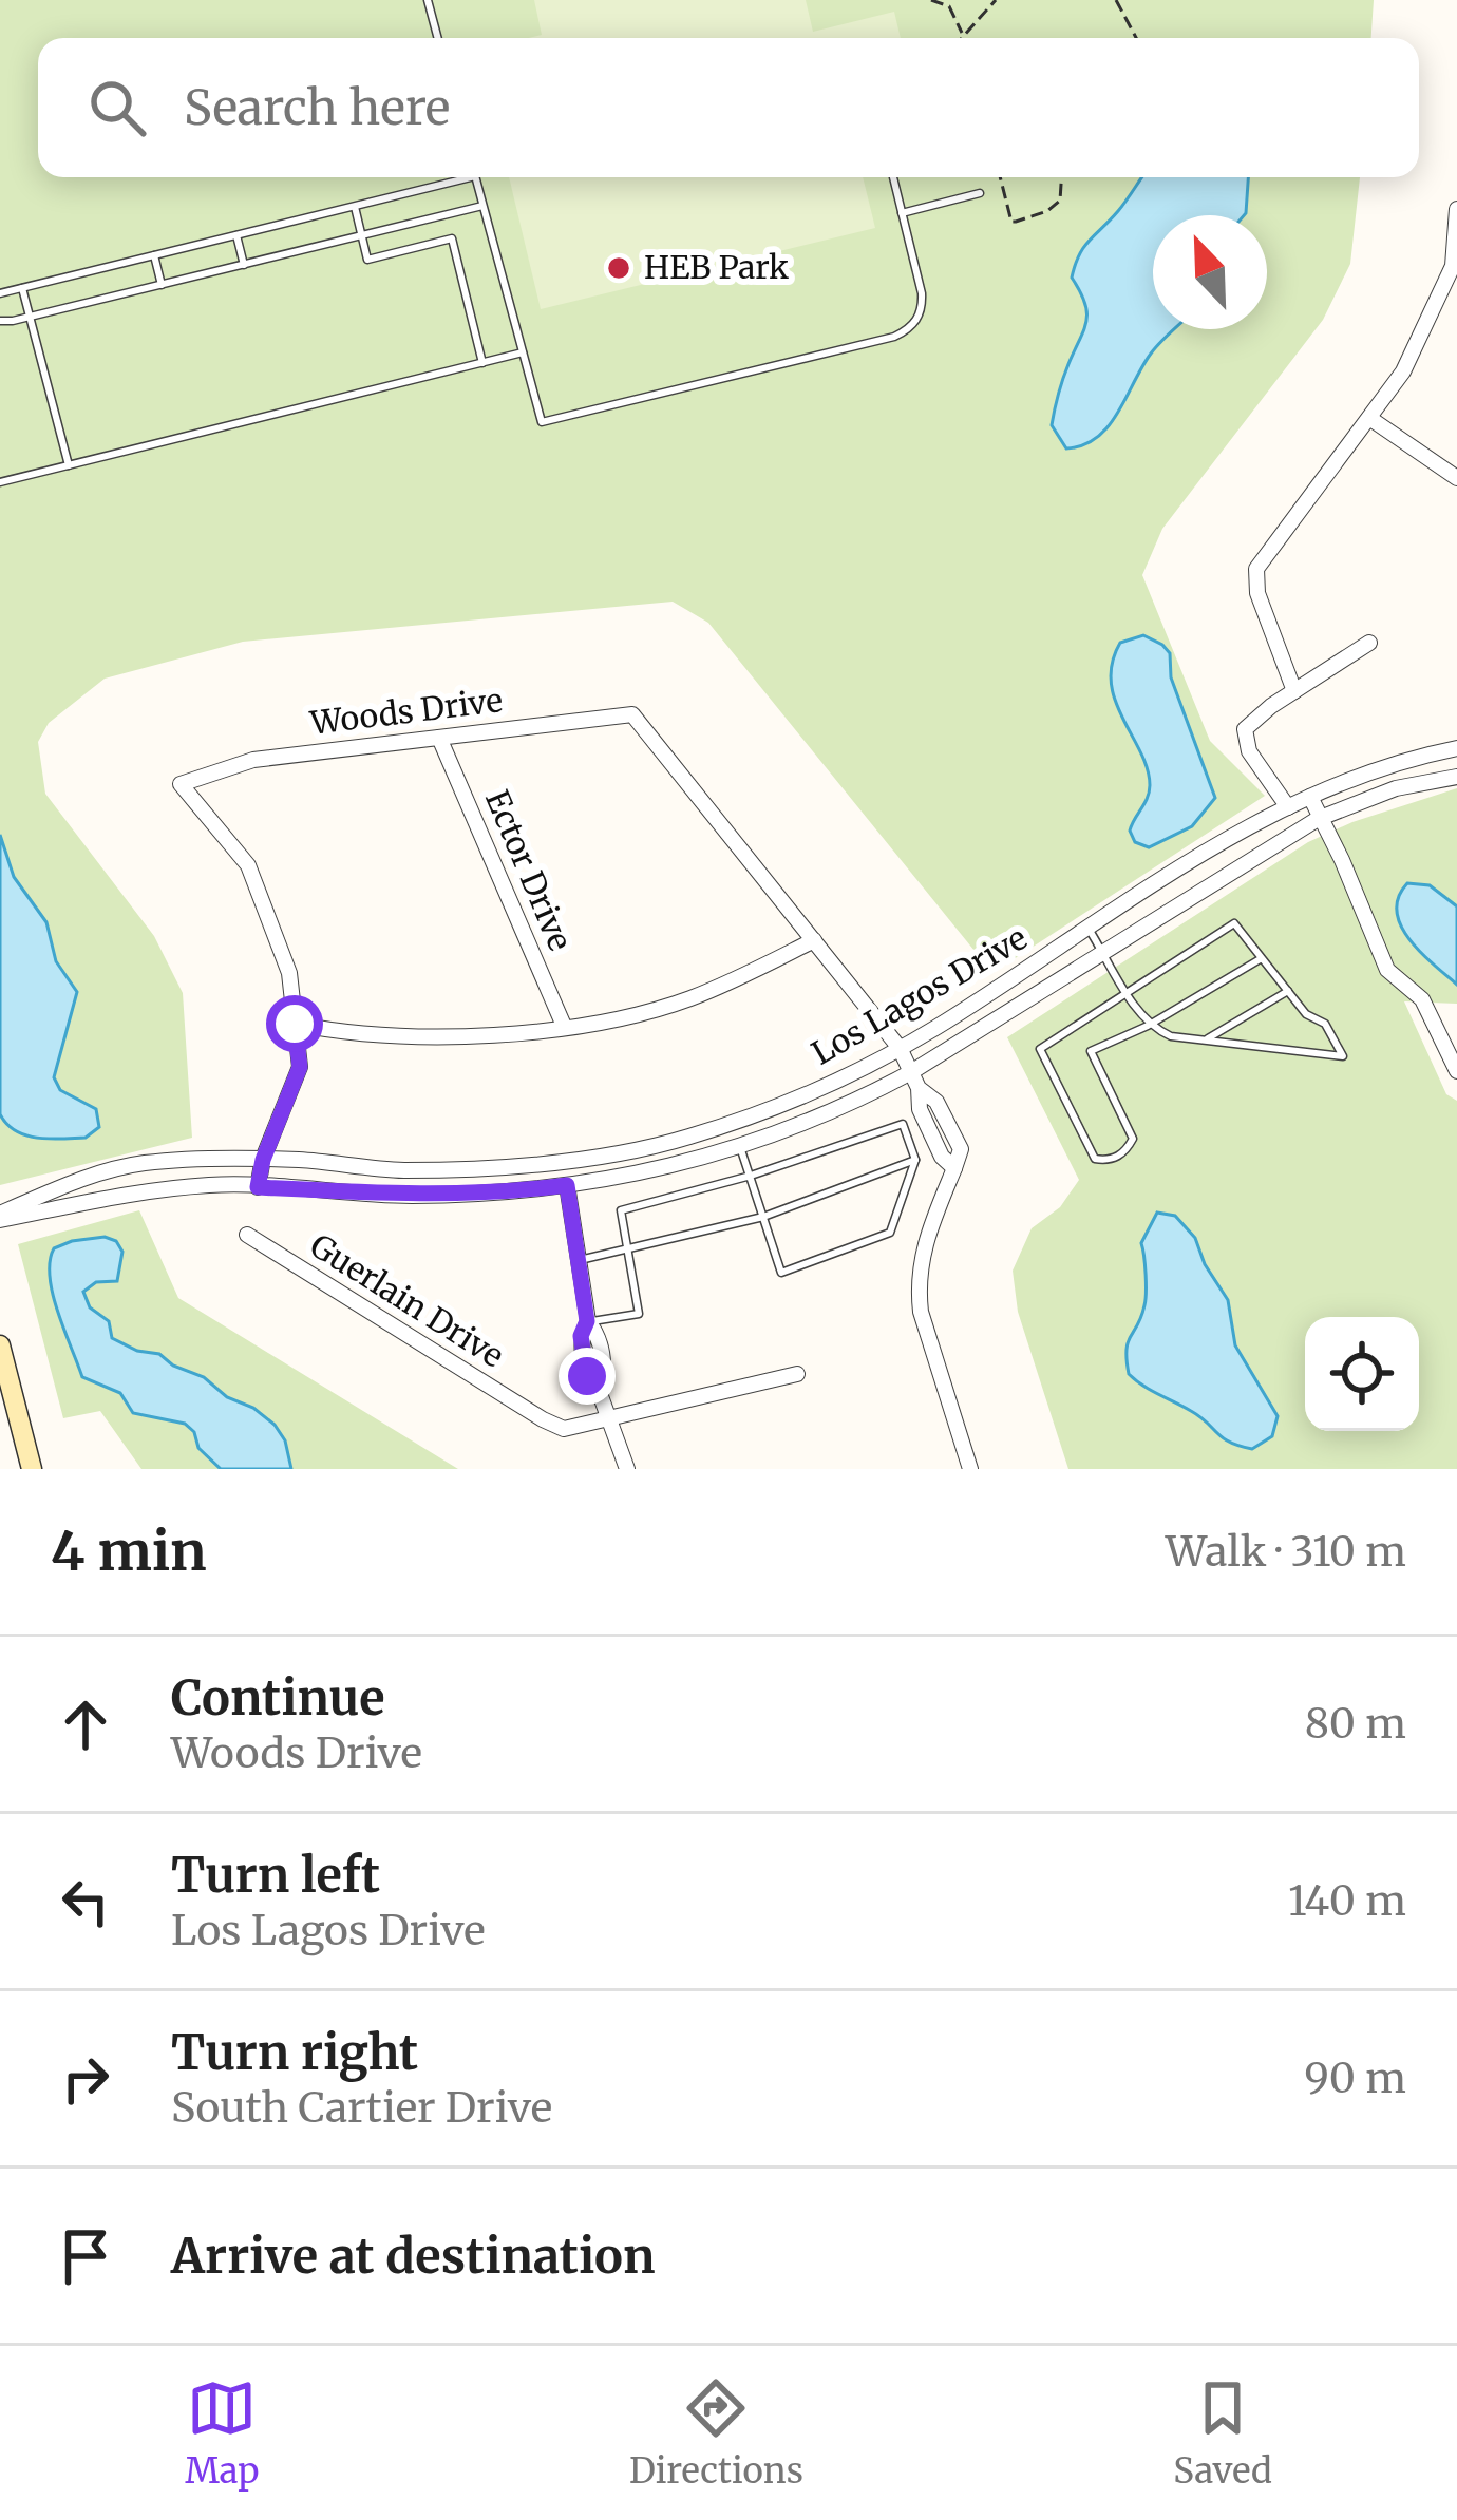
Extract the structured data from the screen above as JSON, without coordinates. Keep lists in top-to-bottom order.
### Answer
{
  "streets": {
    "street": [
      "Woods Drive",
      "Ector Drive",
      "Los Lagos Drive",
      "Guerlain Drive"
    ]
  },
  "crossings": [
    ["Woods Drive", "Ector Drive"],
    ["Woods Drive", "Los Lagos Drive"]
  ],
  "places": ["HEB Park"],
  "north": "top left",
  "page": {
    "search": "Search here",
    "heading": ["4 min", "Walk · 310 m"],
    "list": [
      ["Continue", "Woods Drive", "80 m"],
      ["Turn left", "Los Lagos Drive", "140 m"],
      ["Turn right", "South Cartier Drive", "90 m"],
      "Arrive at destination"
    ],
    "nav": ["Map", "Directions", "Saved"]
  }
}
